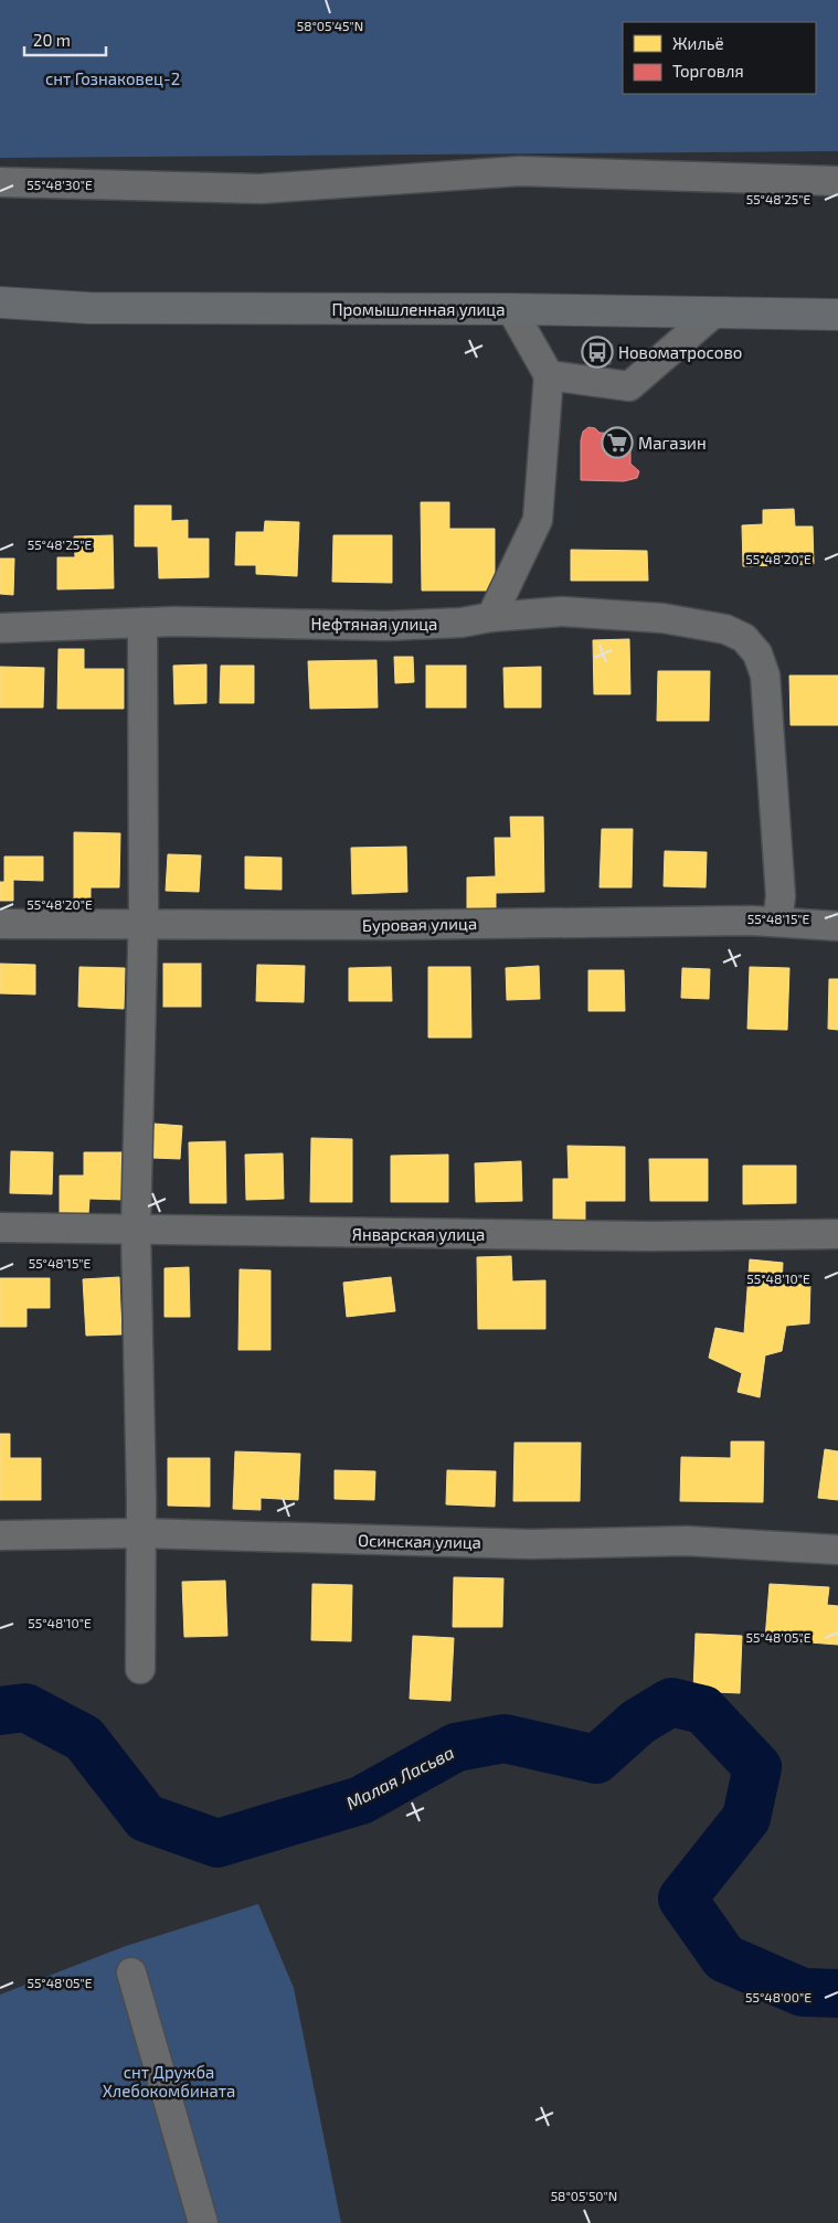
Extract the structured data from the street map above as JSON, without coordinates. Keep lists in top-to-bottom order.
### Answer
{
  "streets": {
    "main road": ["Промышленная улица"],
    "street": [
      "Нефтяная улица",
      "Буровая улица",
      "Январская улица",
      "Осинская улица"
    ]
  },
  "crossings": [
    ["Нефтяная улица", "Буровая улица"]
  ],
  "water": ["Малая Ласьва"],
  "parks": ["снт Гознаковец-2", "снт Дружба Хлебокомбината"],
  "places": {
    "bus stop": ["Новоматросово"],
    "supermarket": ["Магазин"]
  },
  "legend": ["Жильё", "Торговля"],
  "scale_bar": "20 m",
  "coordinates": [
    "58°05'45\"N",
    "55°48'30\"E",
    "55°48'25\"E",
    "55°48'20\"E",
    "55°48'15\"E",
    "55°48'10\"E",
    "55°48'05\"E",
    "55°48'00\"E",
    "58°05'50\"N"
  ]
}
